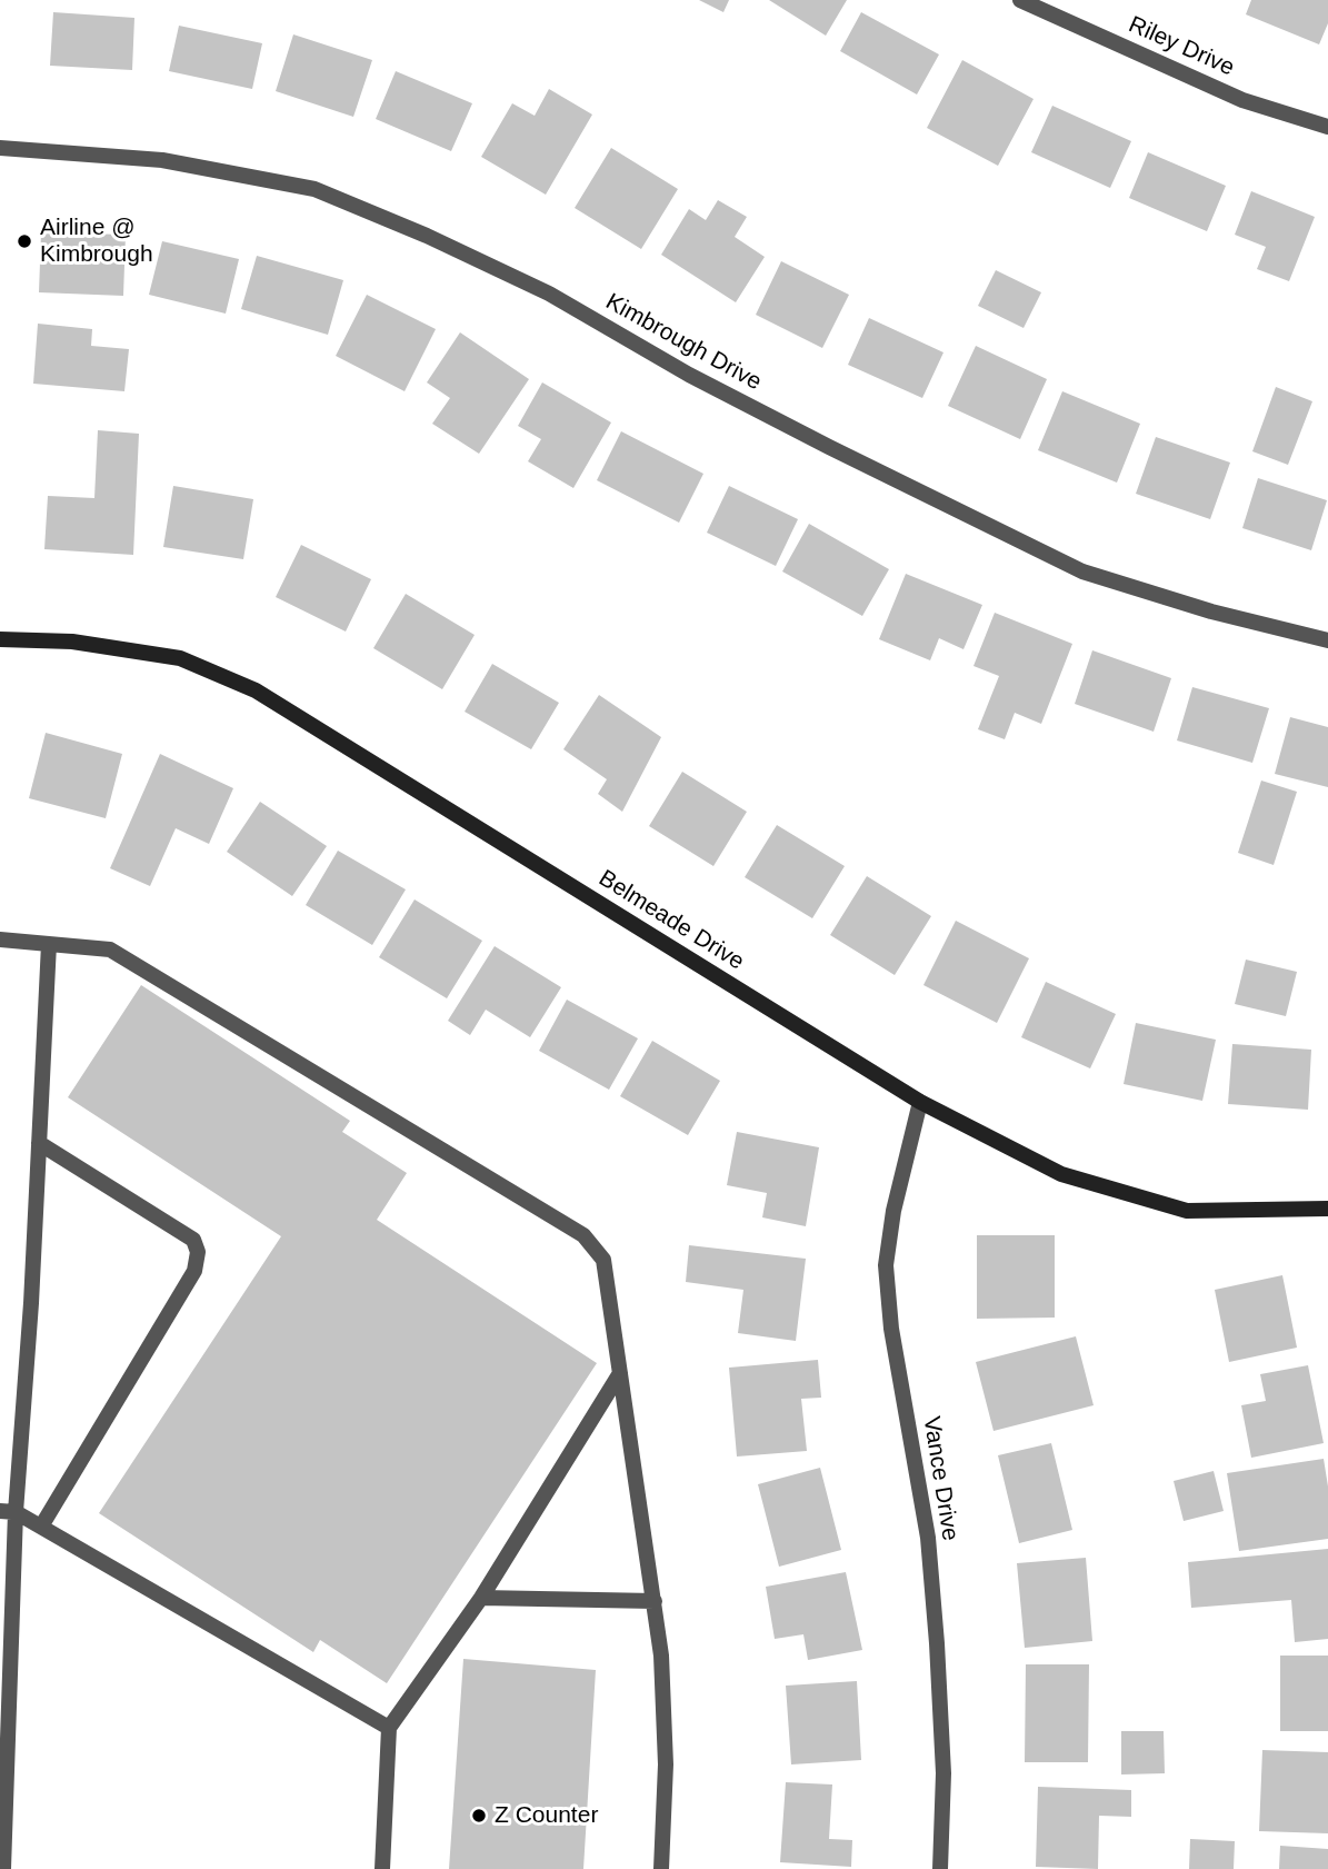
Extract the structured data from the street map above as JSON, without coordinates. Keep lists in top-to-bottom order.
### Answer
{
  "streets": {
    "street": [
      "Riley Drive",
      "Kimbrough Drive",
      "Belmeade Drive",
      "Vance Drive"
    ]
  },
  "crossings": [
    ["Belmeade Drive", "Vance Drive"]
  ],
  "places": ["Airline @ Kimbrough", "Z Counter"]
}
